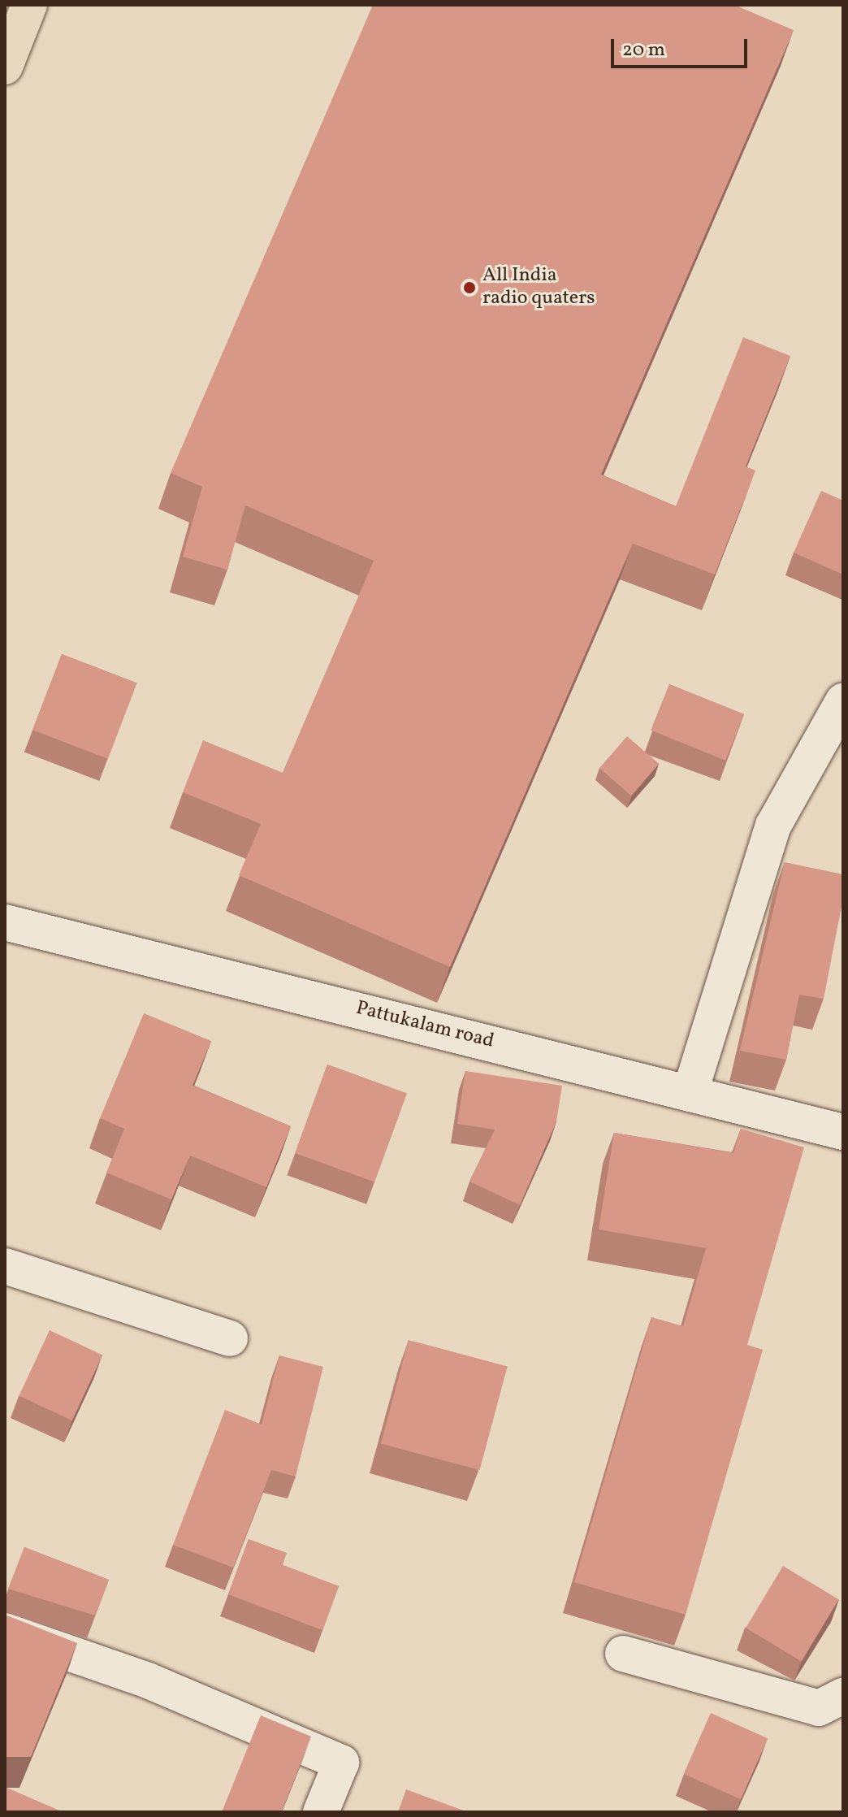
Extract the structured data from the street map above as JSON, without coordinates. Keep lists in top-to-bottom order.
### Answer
{
  "streets": {
    "street": ["Pattukalam road"]
  },
  "places": ["All India radio quaters"],
  "scale_bar": "20 m"
}
